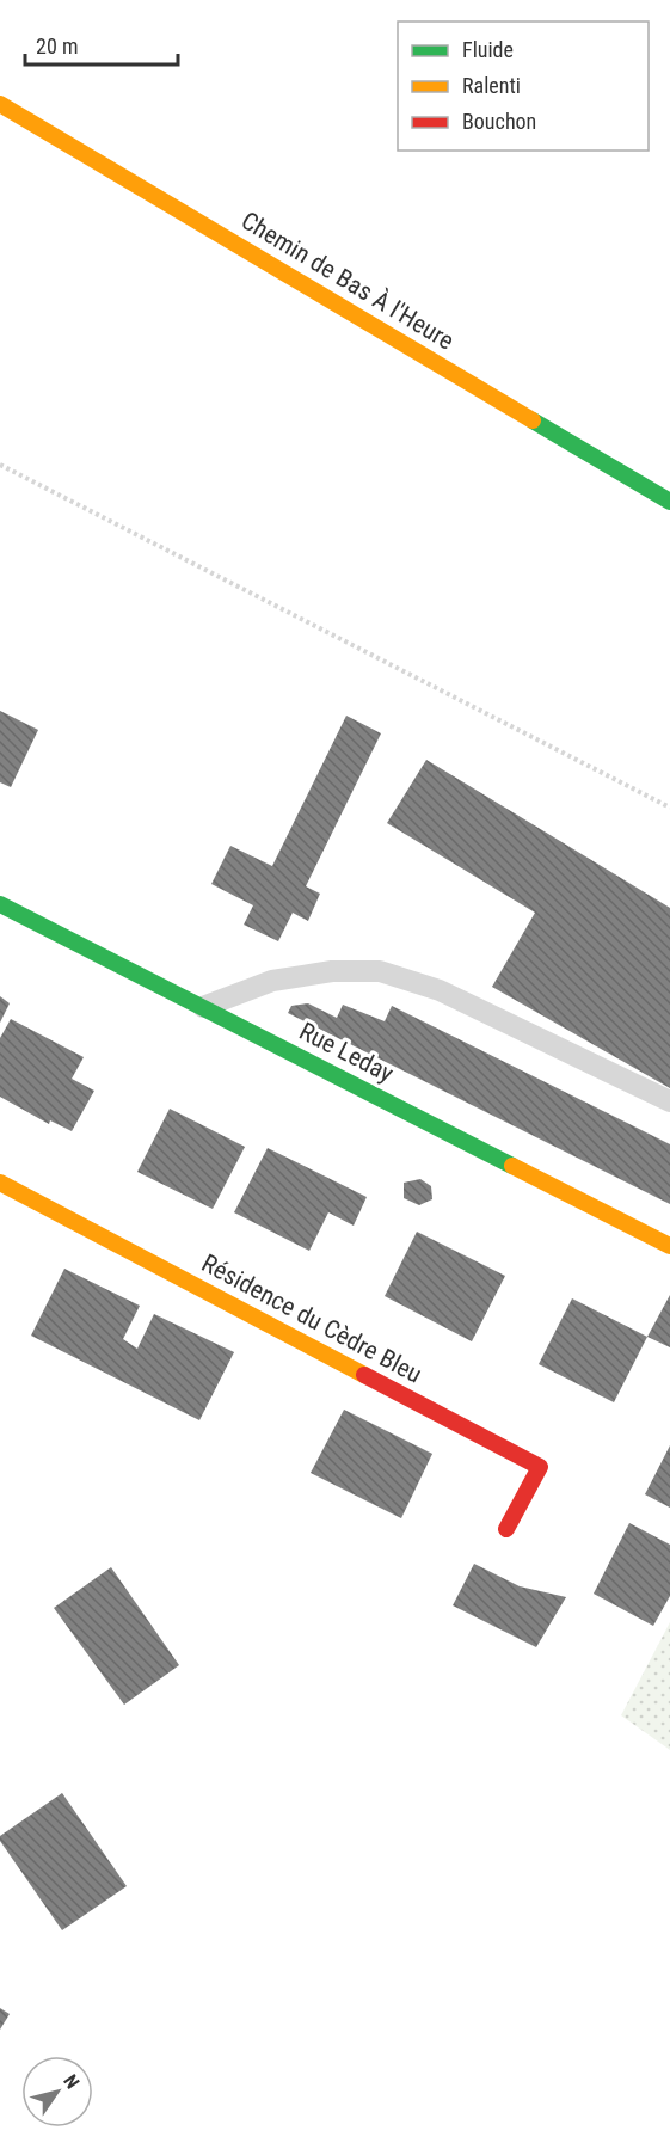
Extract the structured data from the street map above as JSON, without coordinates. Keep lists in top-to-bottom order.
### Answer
{
  "streets": {
    "street": ["Chemin de Bas À l'Heure", "Rue Leday", "Résidence du Cèdre Bleu"]
  },
  "legend": ["Fluide", "Ralenti", "Bouchon"],
  "scale_bar": "20 m",
  "north": "top right"
}
